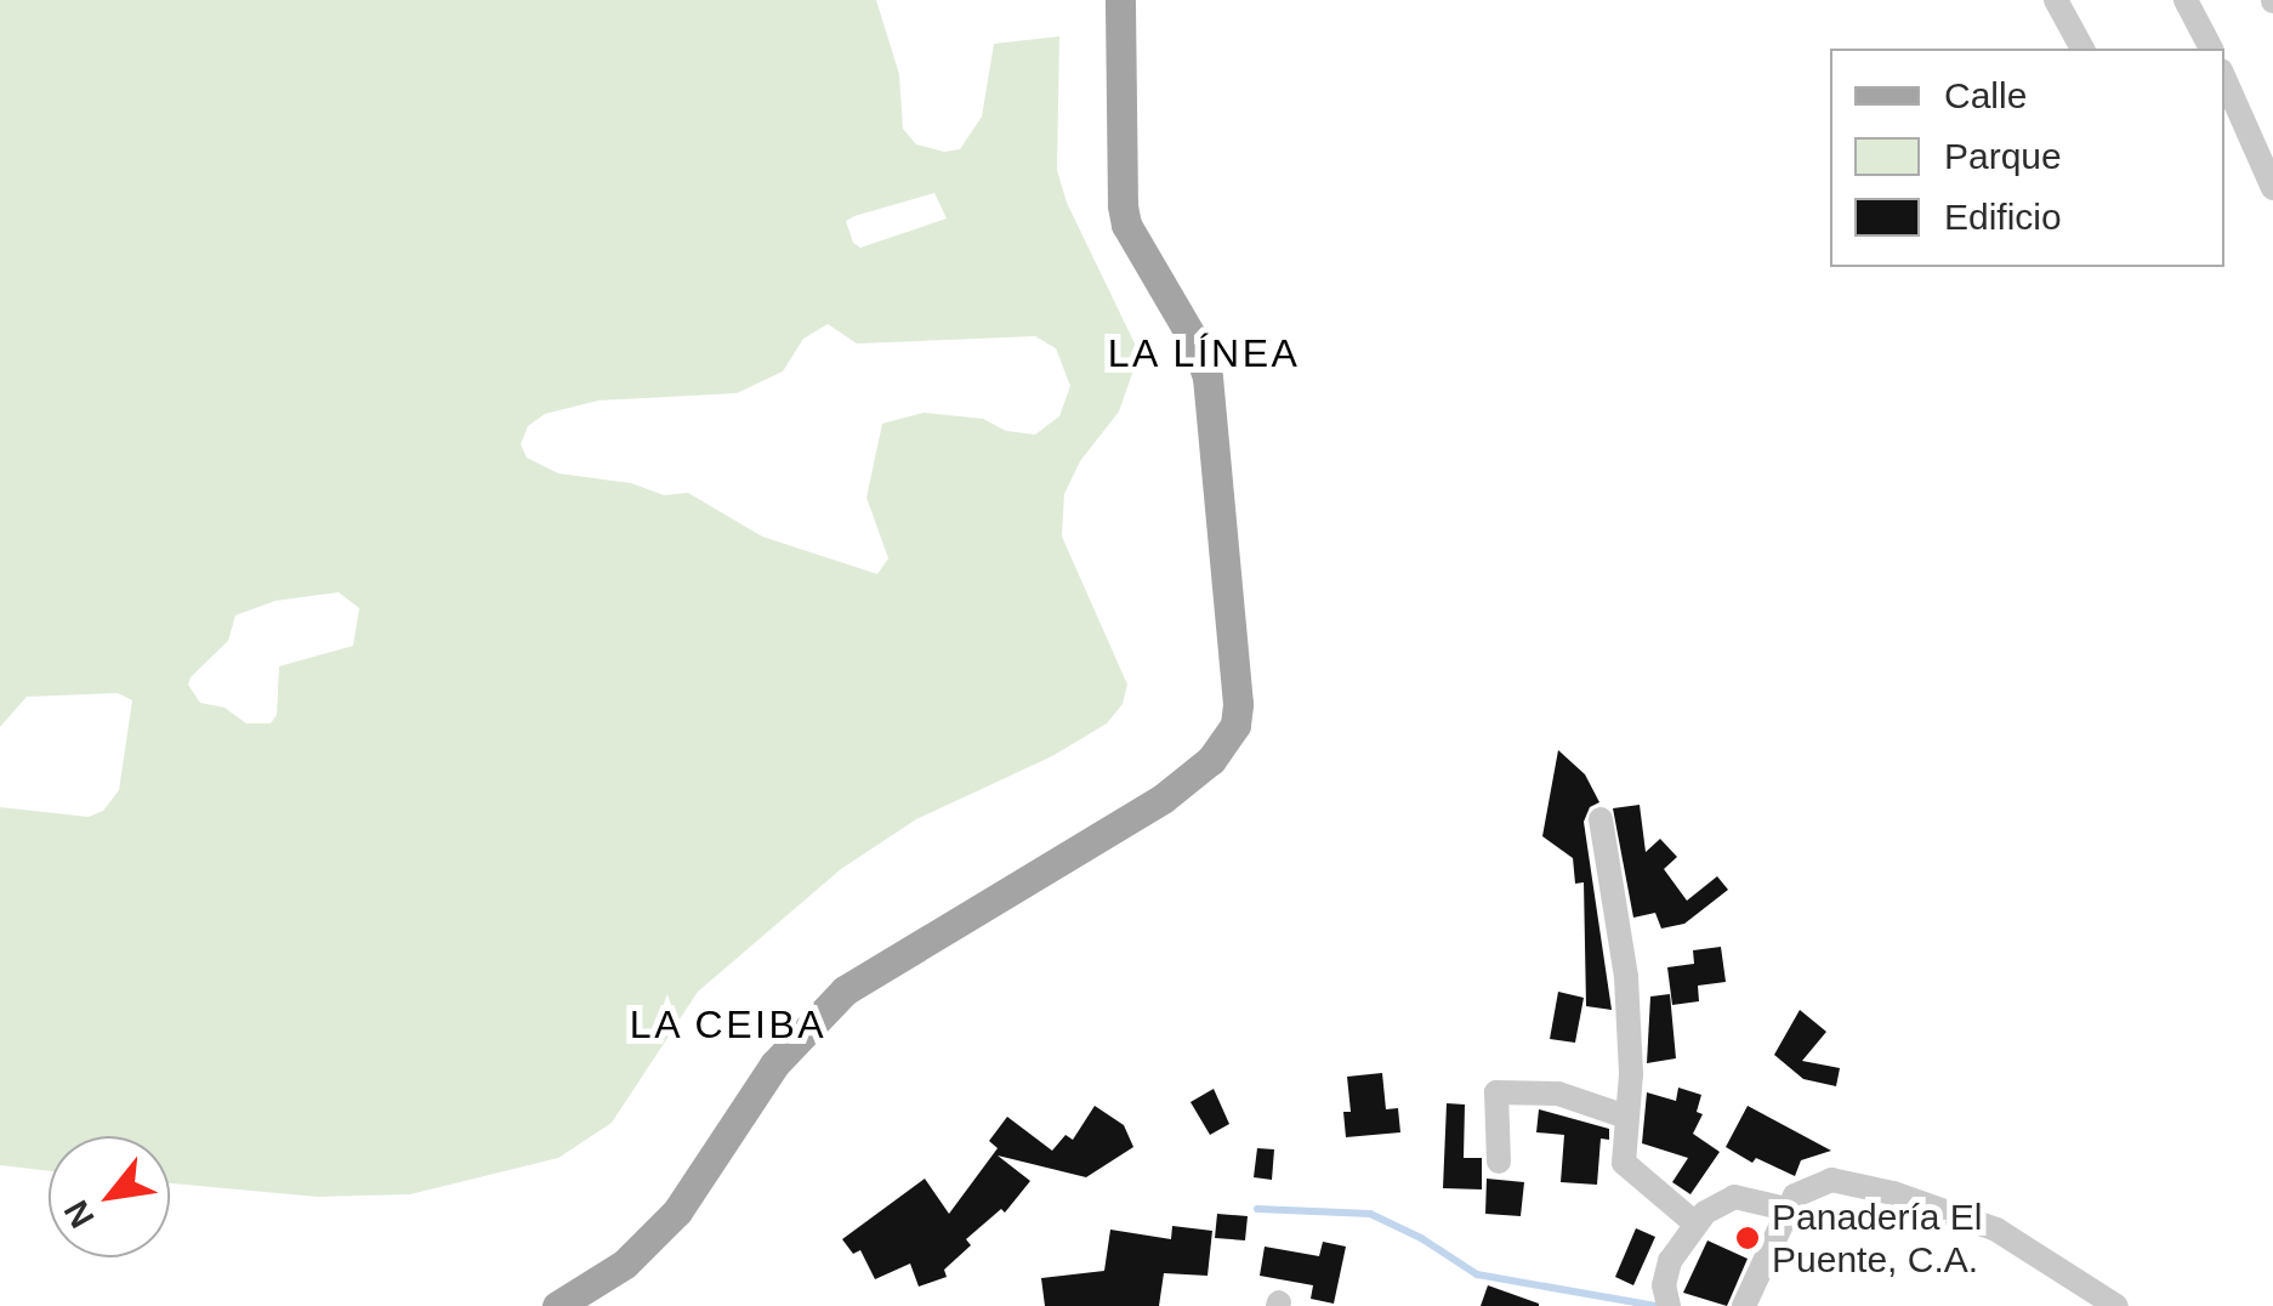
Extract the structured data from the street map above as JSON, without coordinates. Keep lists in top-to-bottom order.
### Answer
{
  "districts": ["LA LÍNEA", "LA CEIBA"],
  "places": ["Panadería El Puente, C.A."],
  "legend": ["Calle", "Parque", "Edificio"],
  "north": "bottom left"
}
